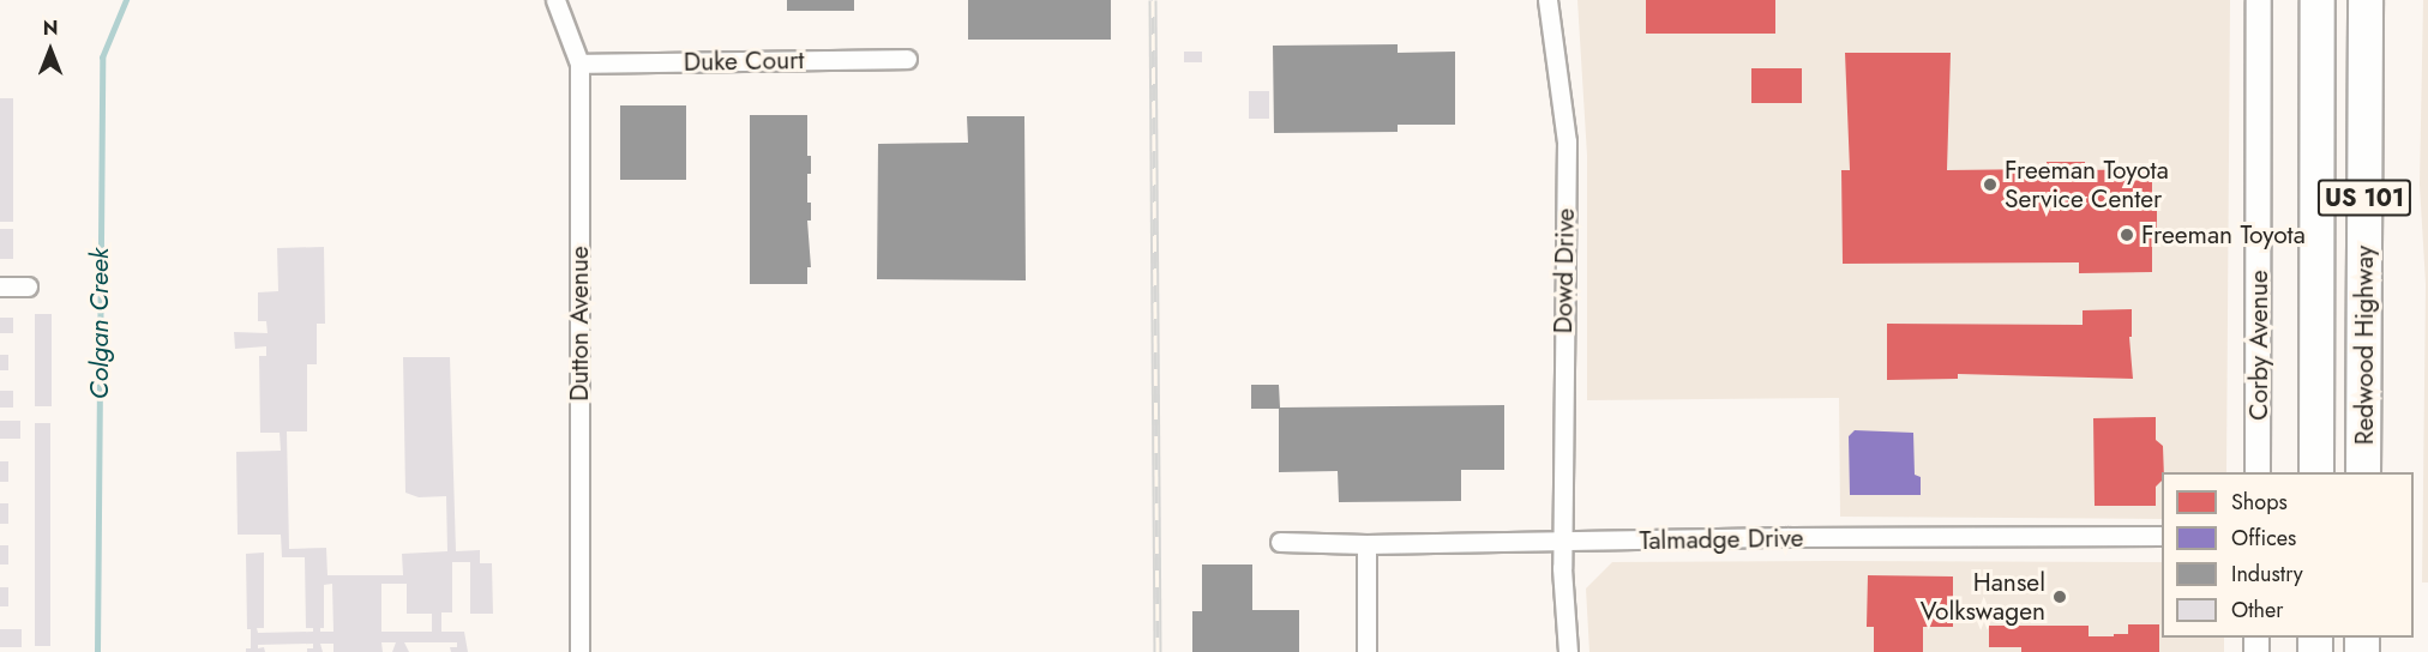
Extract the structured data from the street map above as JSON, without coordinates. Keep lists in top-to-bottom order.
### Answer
{
  "streets": {
    "highway": ["US 101", "Redwood Highway"],
    "street": [
      "Duke Court",
      "Dowd Drive",
      "Dutton Avenue",
      "Corby Avenue",
      "Talmadge Drive"
    ]
  },
  "crossings": [
    ["Duke Court", "Dutton Avenue"],
    ["Dowd Drive", "Talmadge Drive"]
  ],
  "water": ["Colgan Creek"],
  "places": ["Freeman Toyota Service Center", "Freeman Toyota", "Hansel Volkswagen"],
  "legend": [
    "Shops",
    "Offices",
    "Industry",
    "Other"
  ],
  "north": "top"
}
